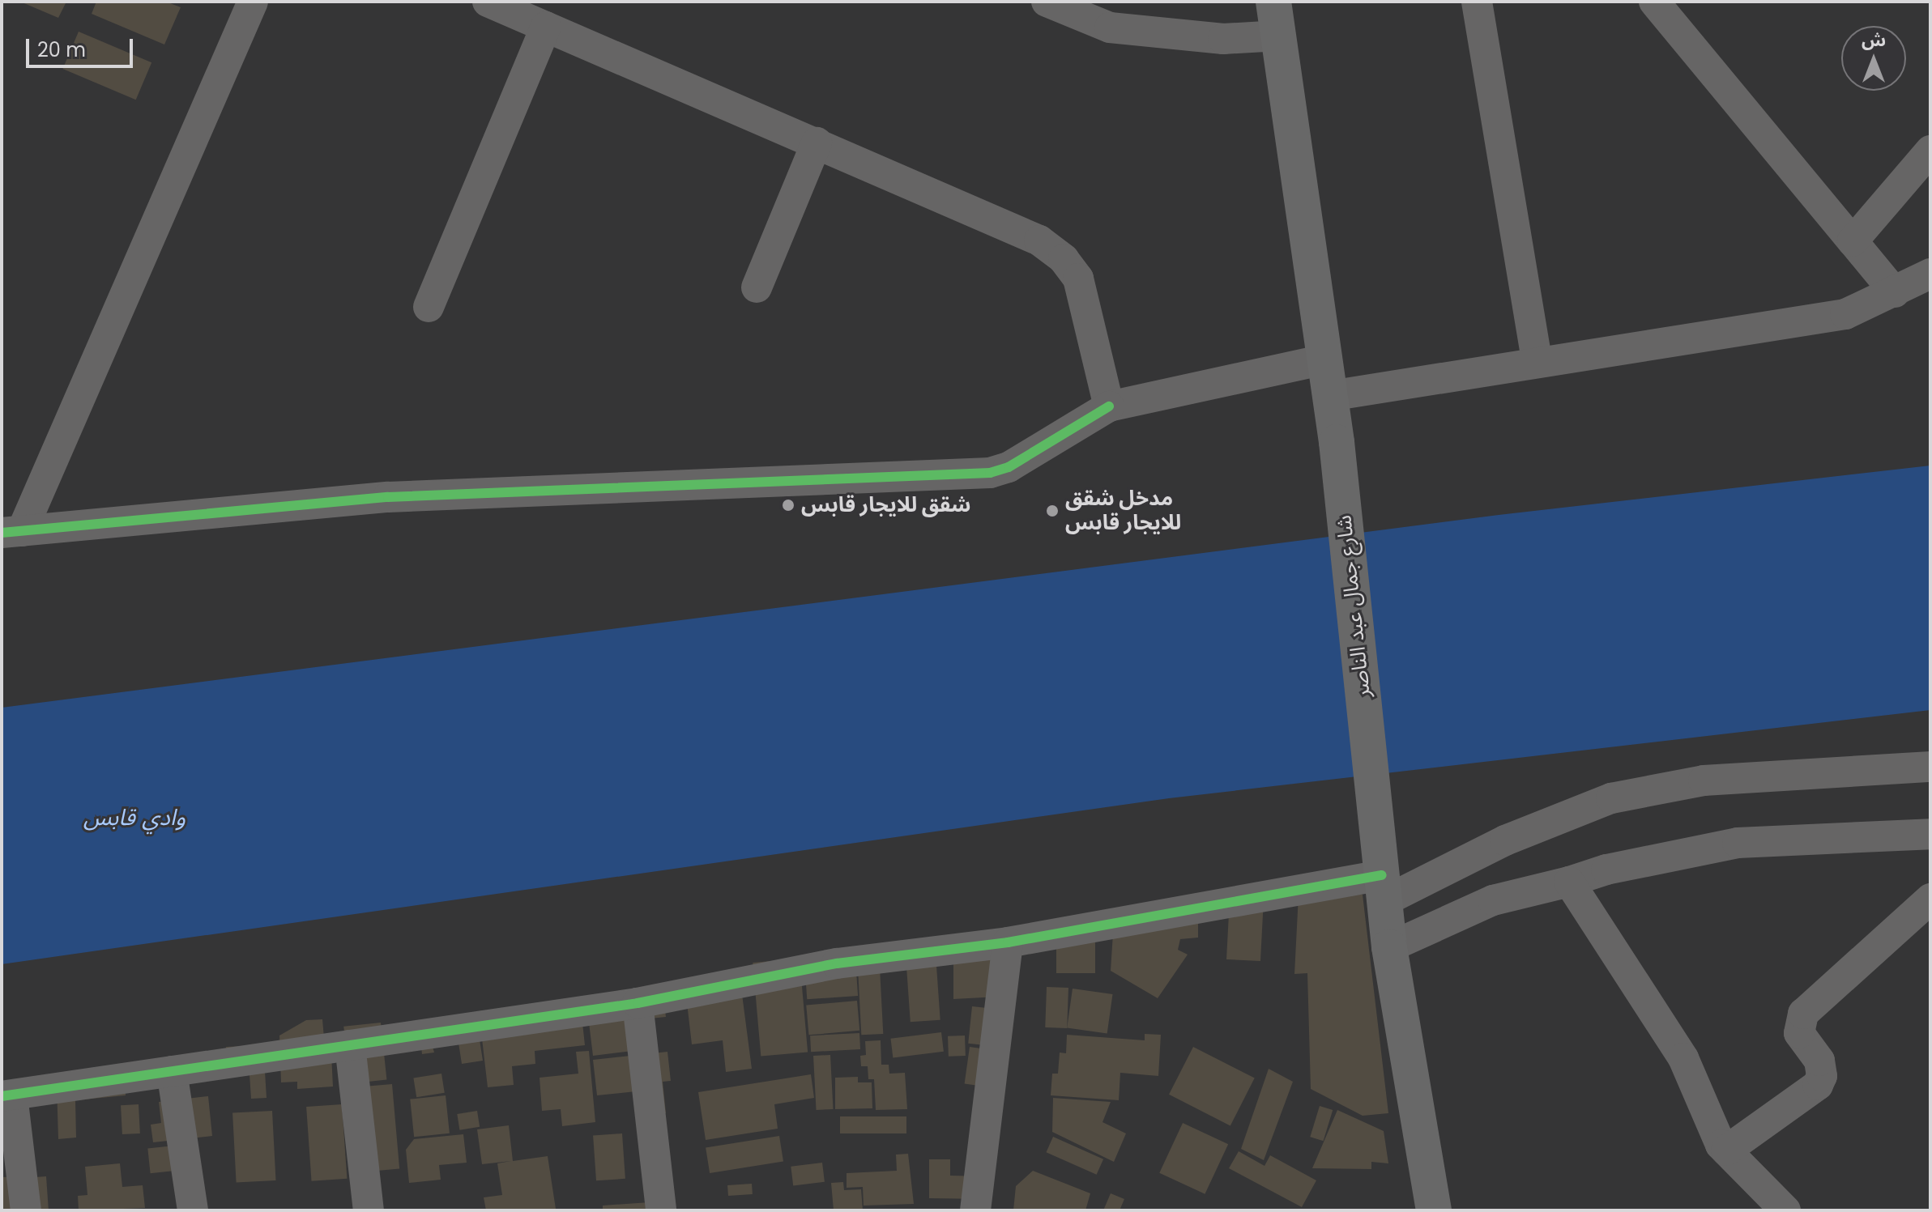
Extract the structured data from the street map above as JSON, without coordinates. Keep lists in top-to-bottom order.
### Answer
{
  "streets": {
    "main road": ["شارع جمال عبد الناصر"]
  },
  "water": ["وادي قابس"],
  "places": ["شقق للايجار قابس", "مدخل شقق للايجار قابس"],
  "scale_bar": "20 m",
  "north": "top"
}
